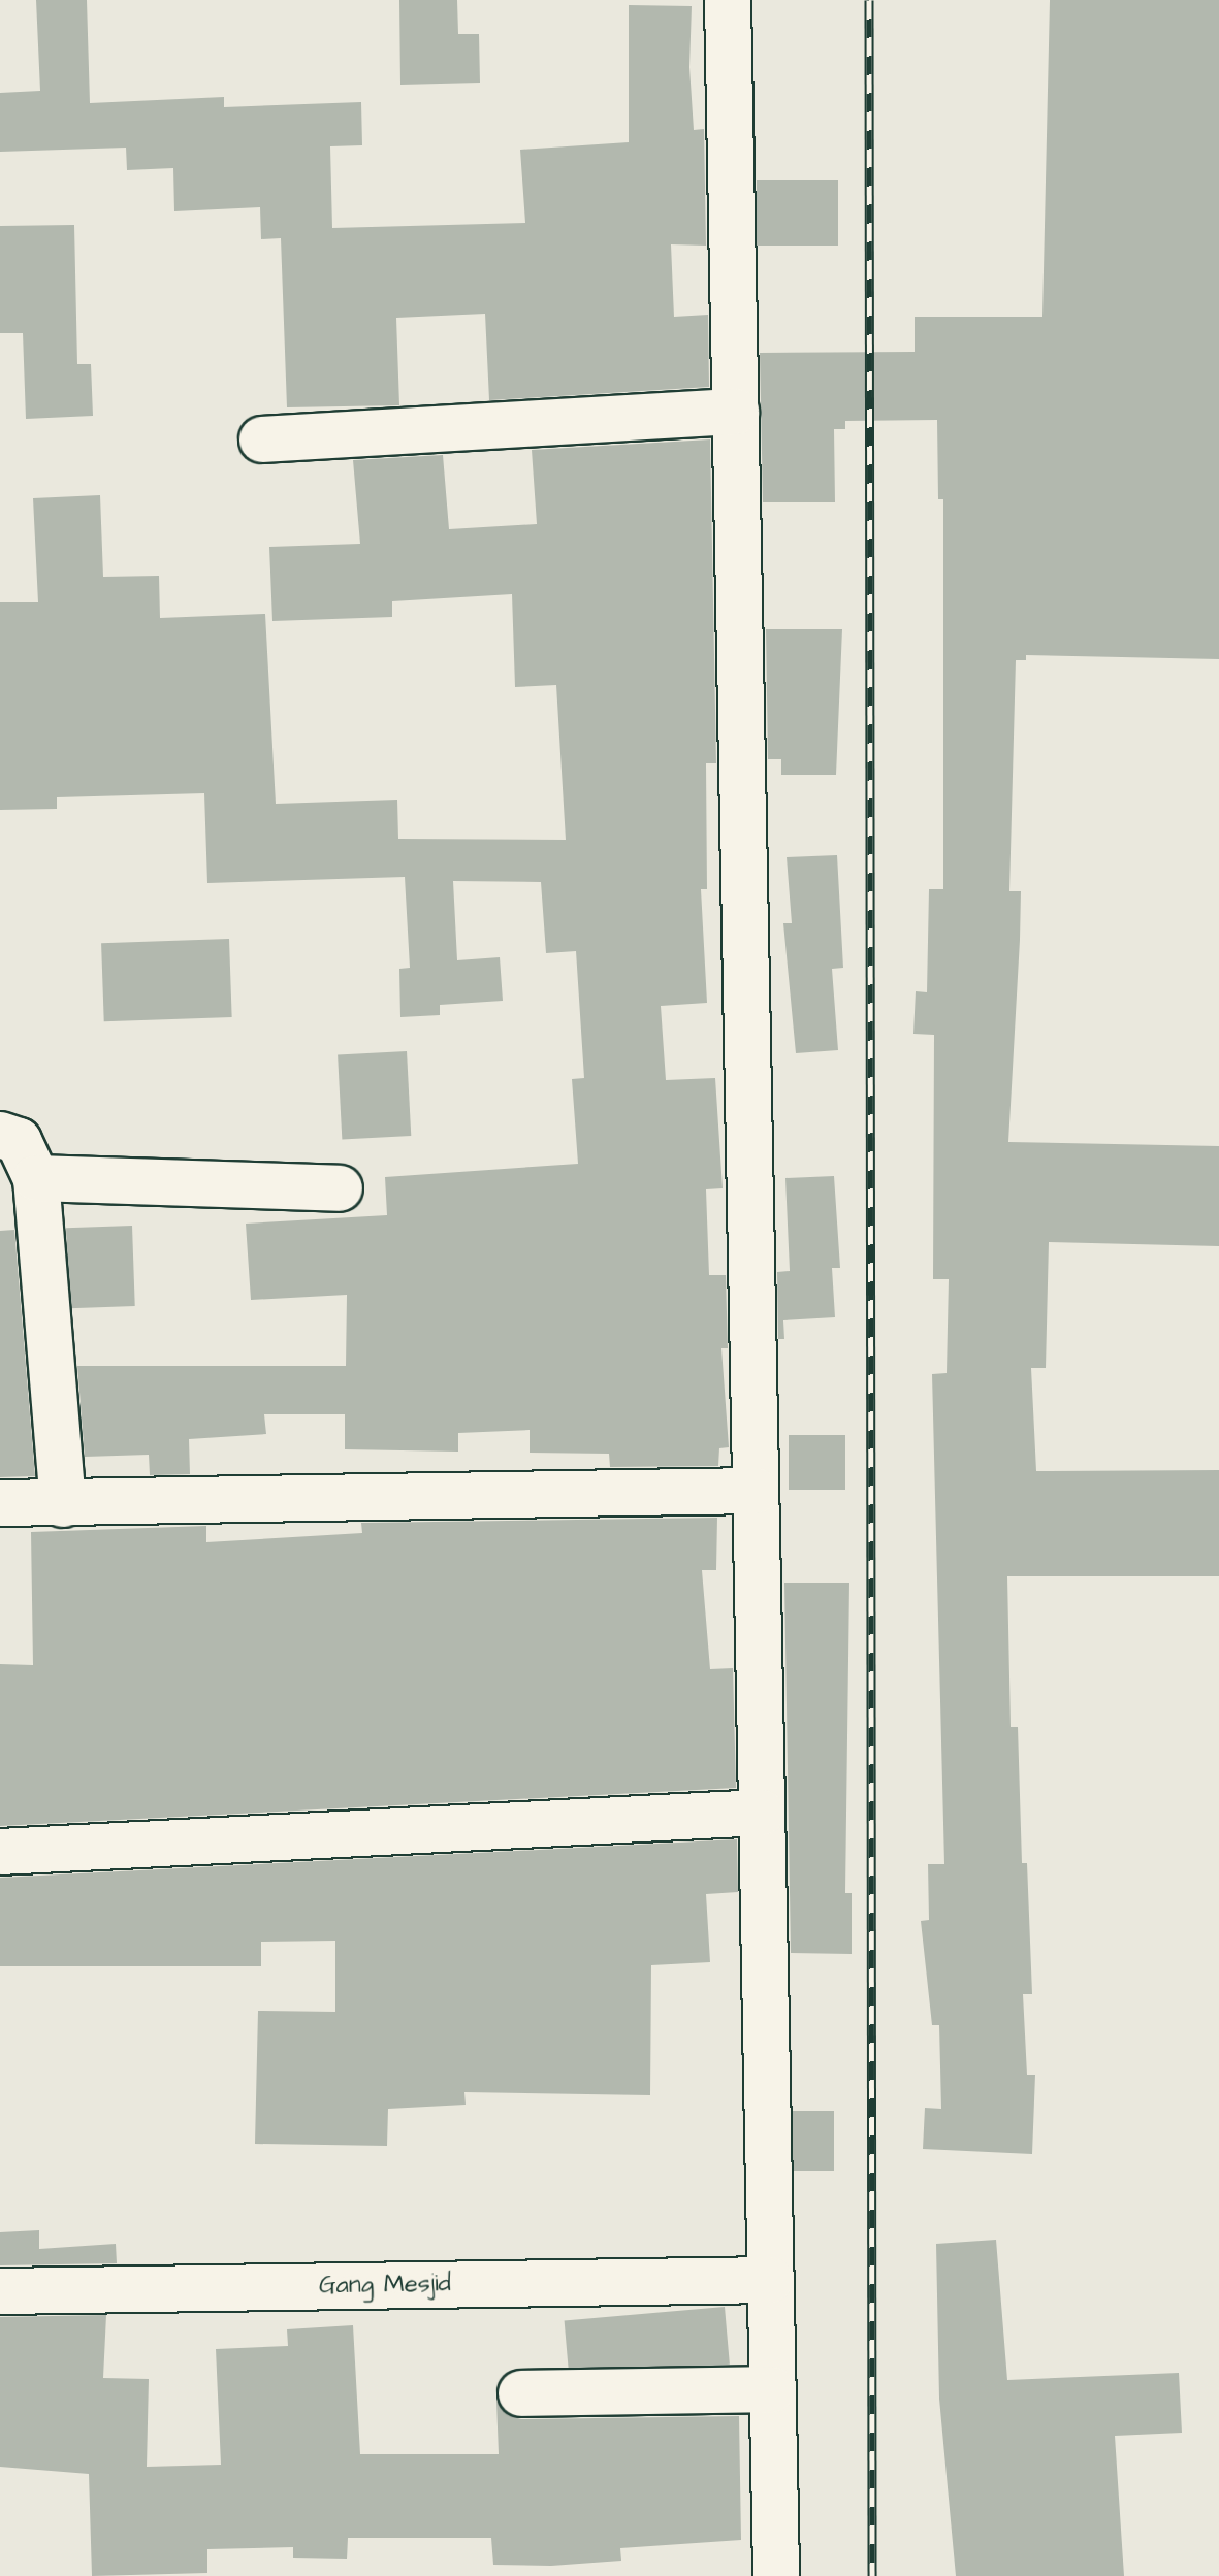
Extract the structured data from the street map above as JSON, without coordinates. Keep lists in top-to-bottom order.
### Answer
{
  "streets": {
    "street": ["Gang Mesjid"]
  }
}
